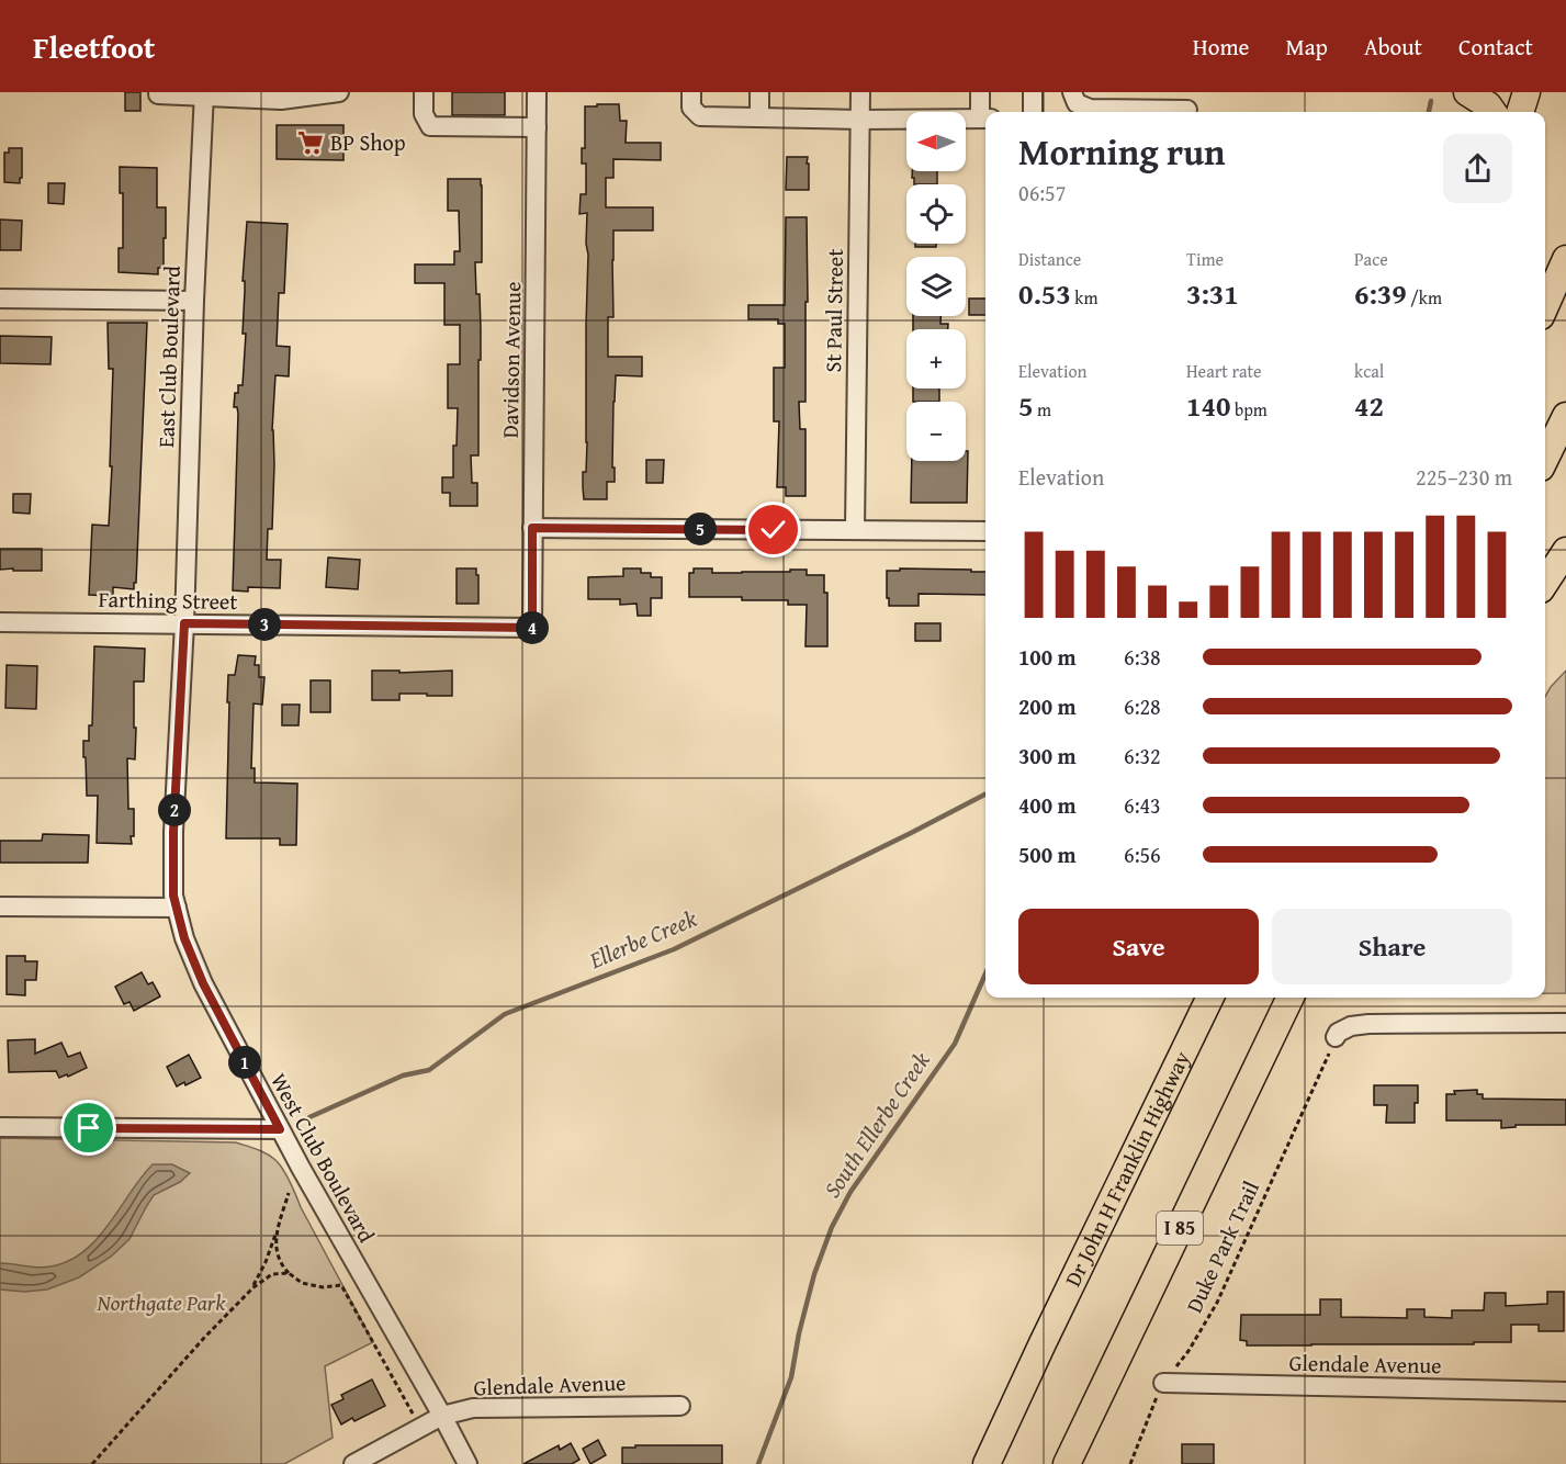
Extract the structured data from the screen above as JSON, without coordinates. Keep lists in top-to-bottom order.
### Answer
{
  "streets": {
    "highway": ["Dr John H Franklin Highway", "I 85"],
    "street": [
      "St Paul Street",
      "East Club Boulevard",
      "Davidson Avenue",
      "Farthing Street",
      "West Club Boulevard",
      "Glendale Avenue"
    ],
    "path": ["Duke Park Trail"]
  },
  "crossings": [
    ["East Club Boulevard", "Farthing Street"],
    ["East Club Boulevard", "West Club Boulevard"],
    ["Davidson Avenue", "Farthing Street"],
    ["Farthing Street", "West Club Boulevard"],
    ["West Club Boulevard", "Glendale Avenue"],
    ["Duke Park Trail", "Glendale Avenue"]
  ],
  "water": ["Ellerbe Creek", "South Ellerbe Creek"],
  "parks": ["Northgate Park"],
  "places": {
    "supermarket": ["BP Shop"]
  },
  "north": "left",
  "page": {
    "header": "Fleetfoot",
    "nav": [
      "Home",
      "Map",
      "About",
      "Contact"
    ],
    "map_buttons": ["+", "−"],
    "heading": ["Morning run", "06:57"],
    "stats": [
      ["Distance", "0.53 km"],
      ["Time", "3:31"],
      ["Pace", "6:39 /km"],
      ["Elevation", "5 m"],
      ["Heart rate", "140 bpm"],
      ["kcal", "42"]
    ],
    "chart": ["Elevation", "225–230 m"],
    "pins": [
      "5",
      "3",
      "4",
      "2",
      "1"
    ],
    "list": [
      {
        "name": "100 m",
        "note": "6:38"
      },
      {
        "name": "200 m",
        "note": "6:28"
      },
      {
        "name": "300 m",
        "note": "6:32"
      },
      {
        "name": "400 m",
        "note": "6:43"
      },
      {
        "name": "500 m",
        "note": "6:56"
      }
    ],
    "buttons": ["Save", "Share"]
  }
}
